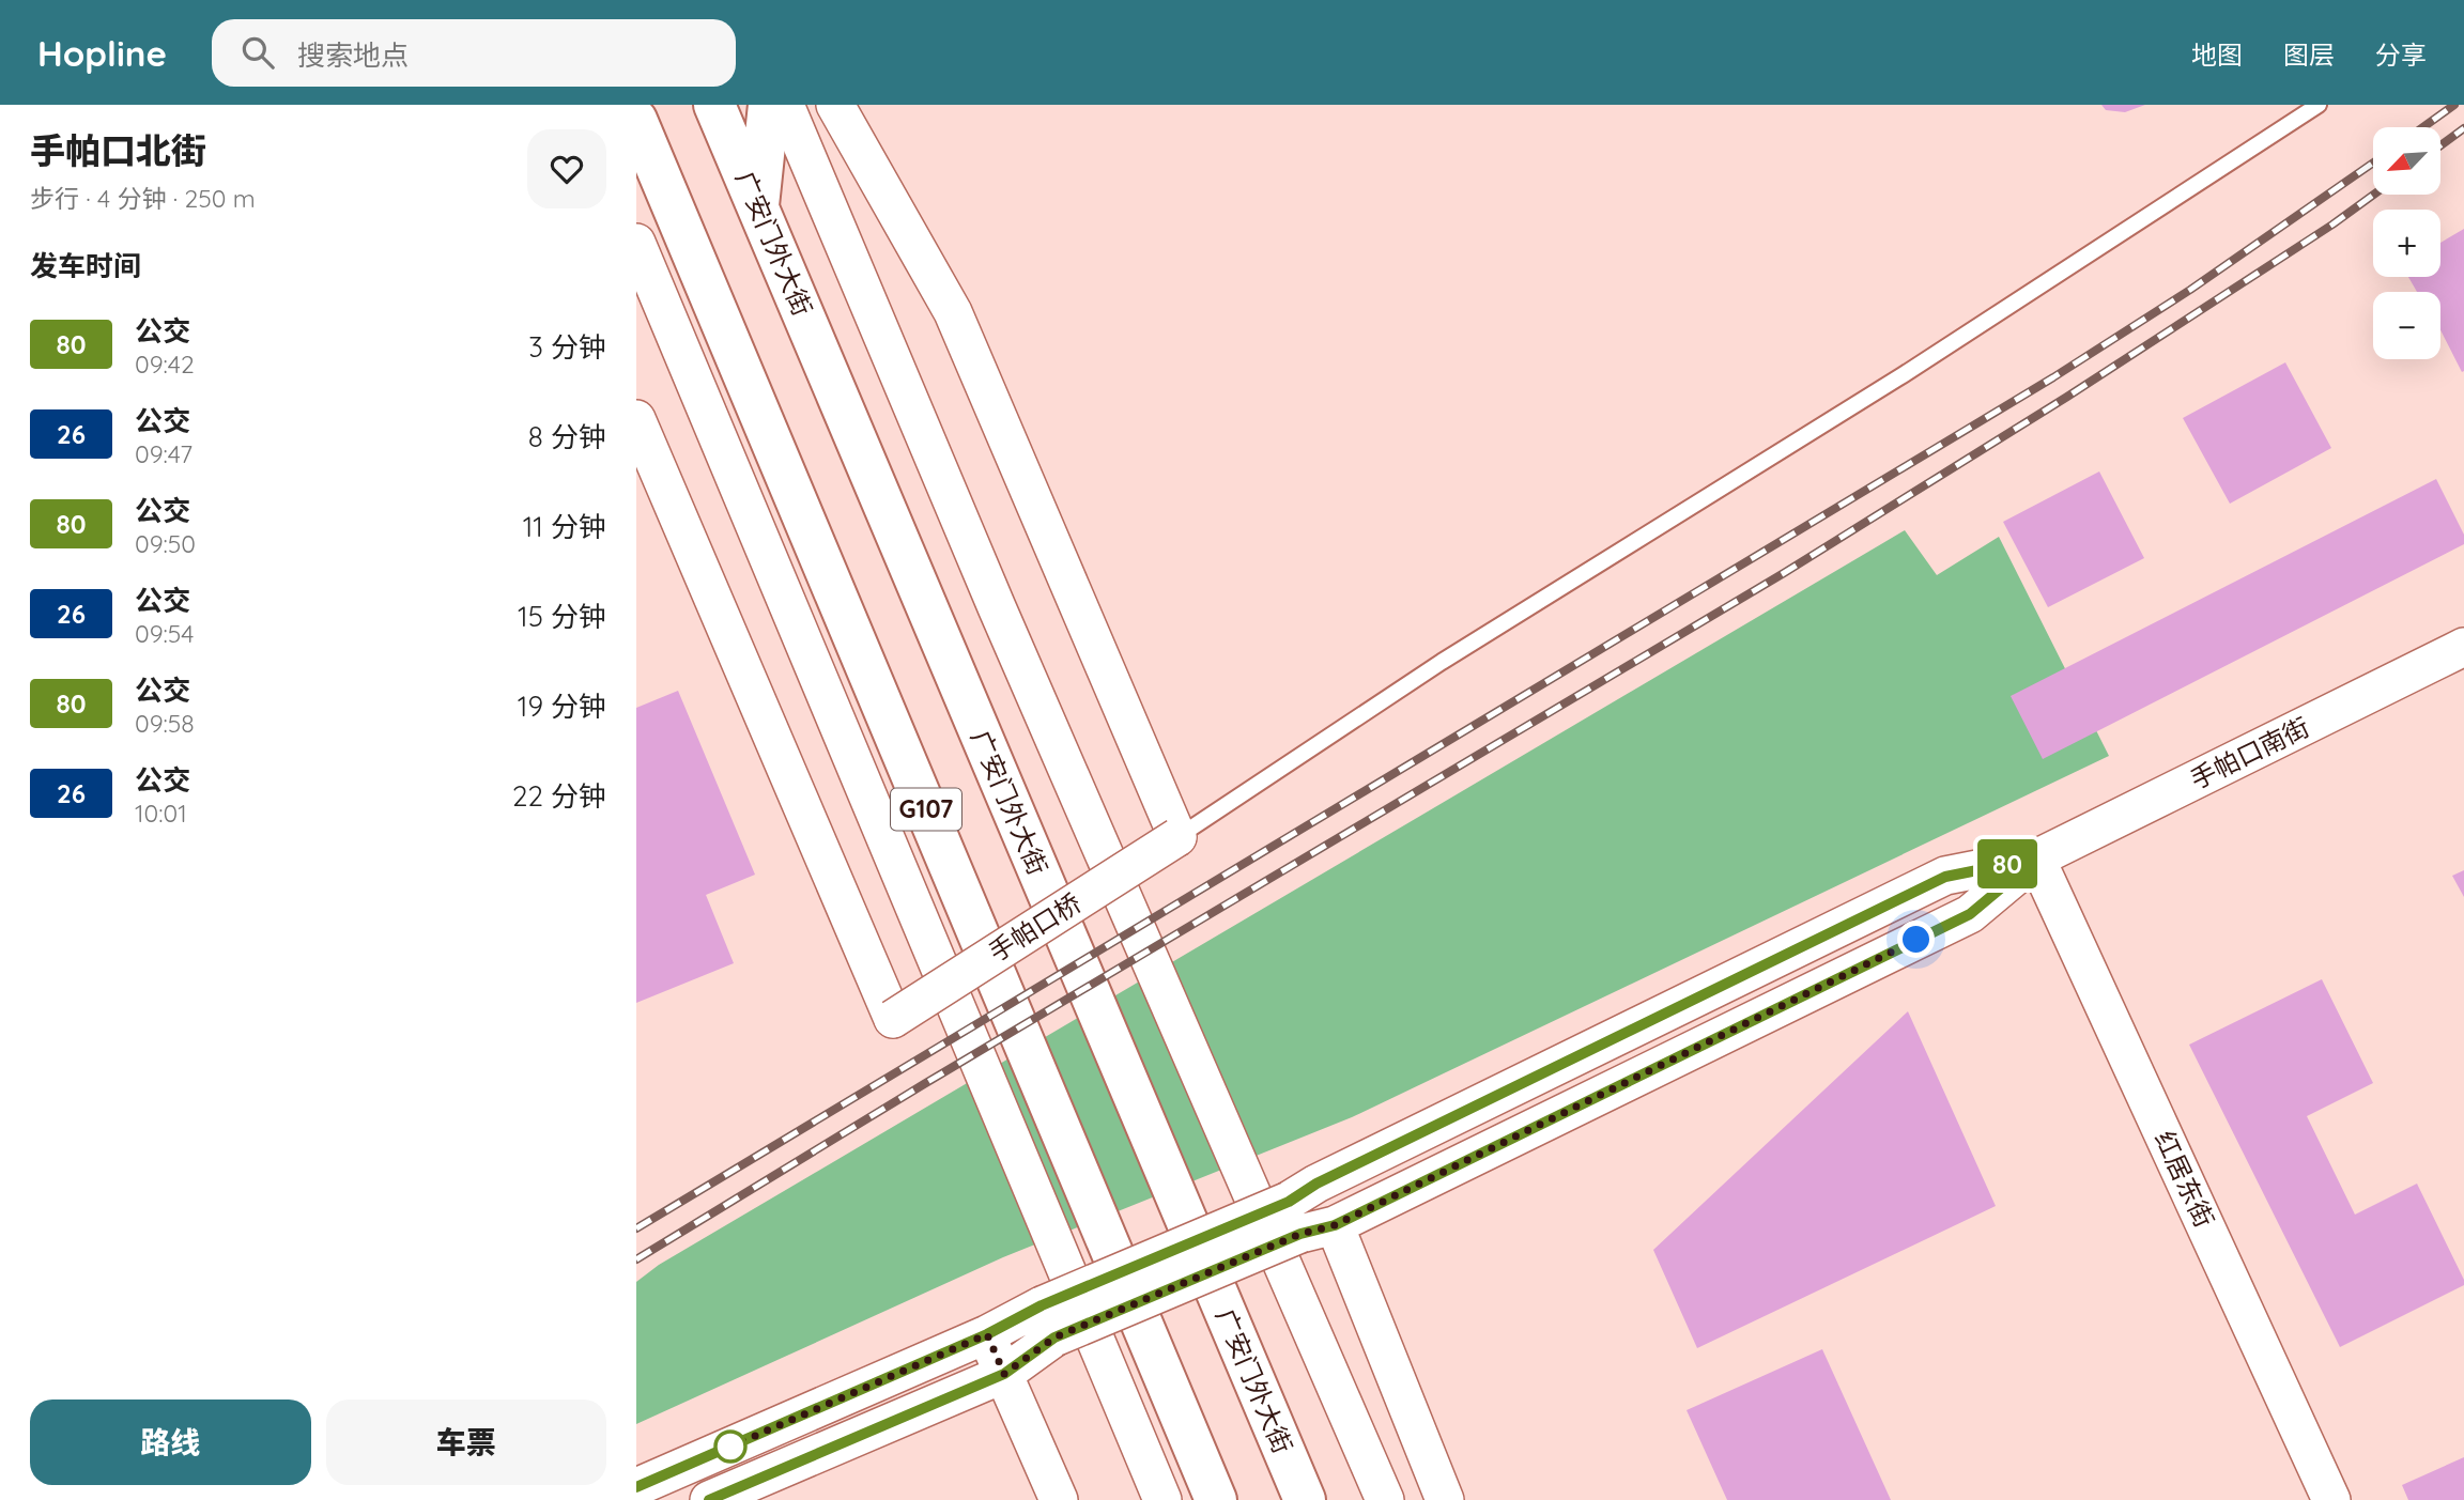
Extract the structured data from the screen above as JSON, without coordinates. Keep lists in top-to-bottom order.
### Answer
{
  "streets": {
    "highway": ["广安门外大街", "G107"],
    "street": ["手帕口南街", "手帕口桥", "红居东街"]
  },
  "crossings": [
    ["手帕口南街", "红居东街"]
  ],
  "lines": ["bus line 80"],
  "north": "bottom left",
  "page": {
    "header": "Hopline",
    "search": "搜索地点",
    "nav": ["地图", "图层", "分享"],
    "heading": [
      ["手帕口北街", "步行 · 4 分钟 · 250 m"],
      "发车时间"
    ],
    "on_map": "80",
    "map_buttons": ["+", "−"],
    "list": [
      {
        "mark": "80",
        "name": "公交",
        "note": "09:42",
        "value": "3 分钟"
      },
      {
        "mark": "26",
        "name": "公交",
        "note": "09:47",
        "value": "8 分钟"
      },
      {
        "mark": "80",
        "name": "公交",
        "note": "09:50",
        "value": "11 分钟"
      },
      {
        "mark": "26",
        "name": "公交",
        "note": "09:54",
        "value": "15 分钟"
      },
      {
        "mark": "80",
        "name": "公交",
        "note": "09:58",
        "value": "19 分钟"
      },
      {
        "mark": "26",
        "name": "公交",
        "note": "10:01",
        "value": "22 分钟"
      }
    ],
    "buttons": ["路线", "车票"]
  }
}
